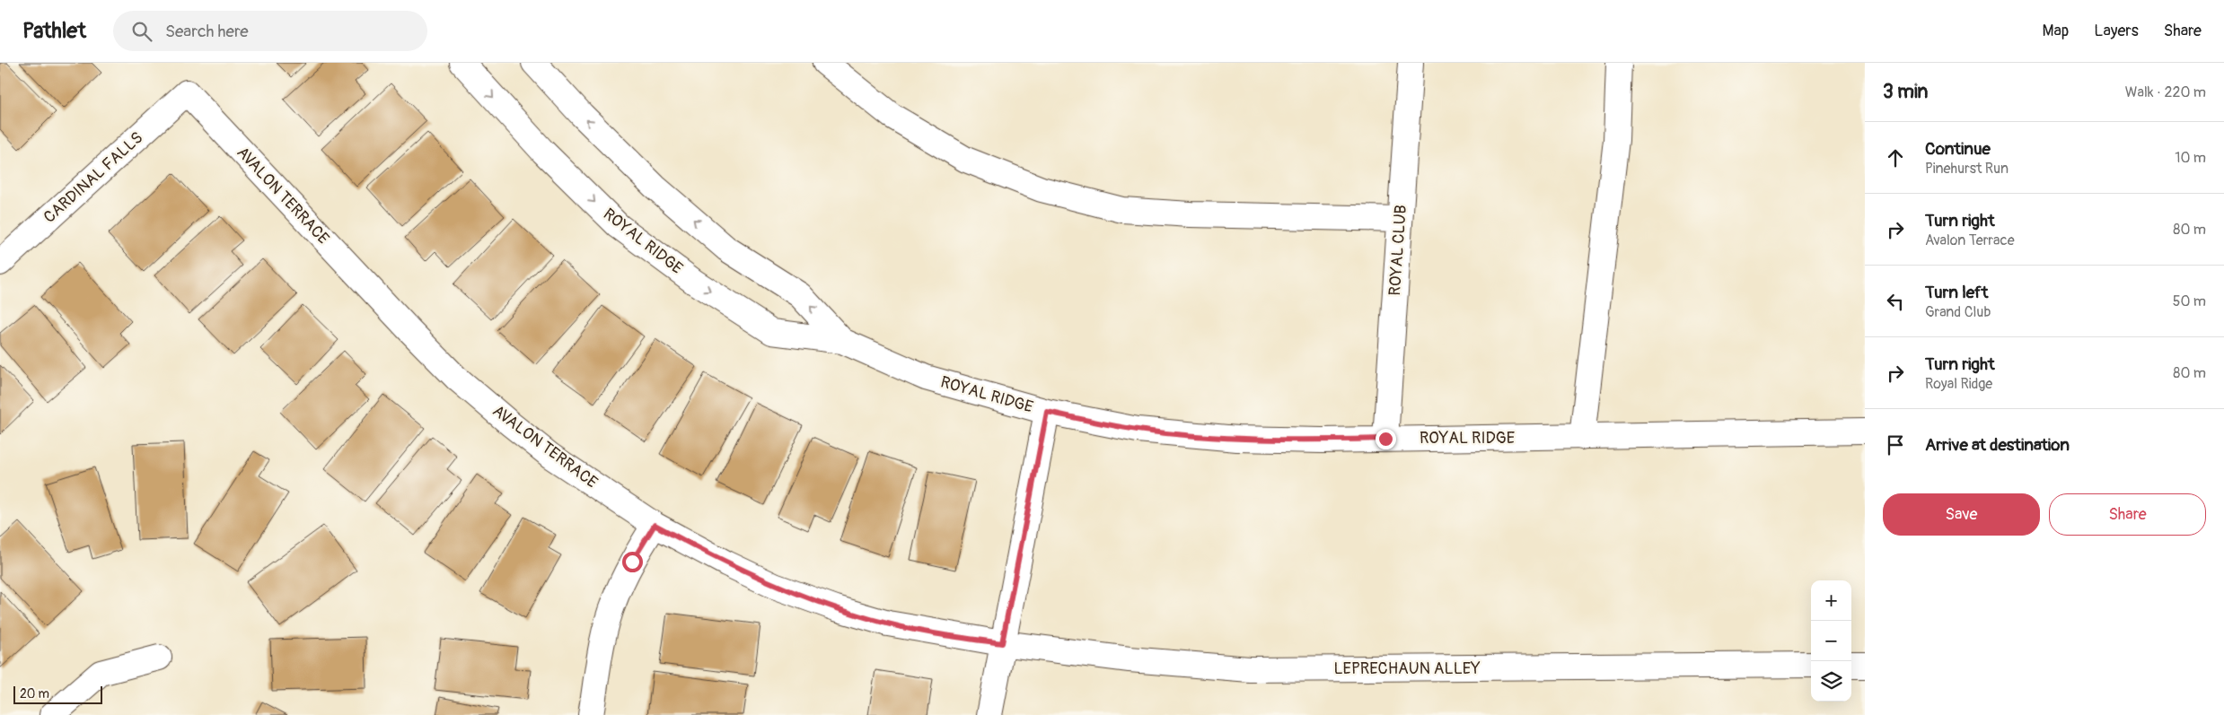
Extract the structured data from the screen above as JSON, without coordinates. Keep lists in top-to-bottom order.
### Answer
{
  "streets": {
    "street": [
      "CARDINAL FALLS",
      "AVALON TERRACE",
      "ROYAL RIDGE",
      "ROYAL CLUB",
      "LEPRECHAUN ALLEY"
    ]
  },
  "crossings": [
    ["CARDINAL FALLS", "AVALON TERRACE"],
    ["AVALON TERRACE", "LEPRECHAUN ALLEY"],
    ["ROYAL RIDGE", "ROYAL CLUB"]
  ],
  "scale_bar": "20 m",
  "page": {
    "header": "Pathlet",
    "search": "Search here",
    "nav": ["Map", "Layers", "Share"],
    "heading": ["3 min", "Walk · 220 m"],
    "list": [
      ["Continue", "Pinehurst Run", "10 m"],
      ["Turn right", "Avalon Terrace", "80 m"],
      ["Turn left", "Grand Club", "50 m"],
      ["Turn right", "Royal Ridge", "80 m"],
      "Arrive at destination"
    ],
    "buttons": ["Save", "Share"],
    "map_buttons": ["+", "−"],
    "scale": "20 m"
  }
}
